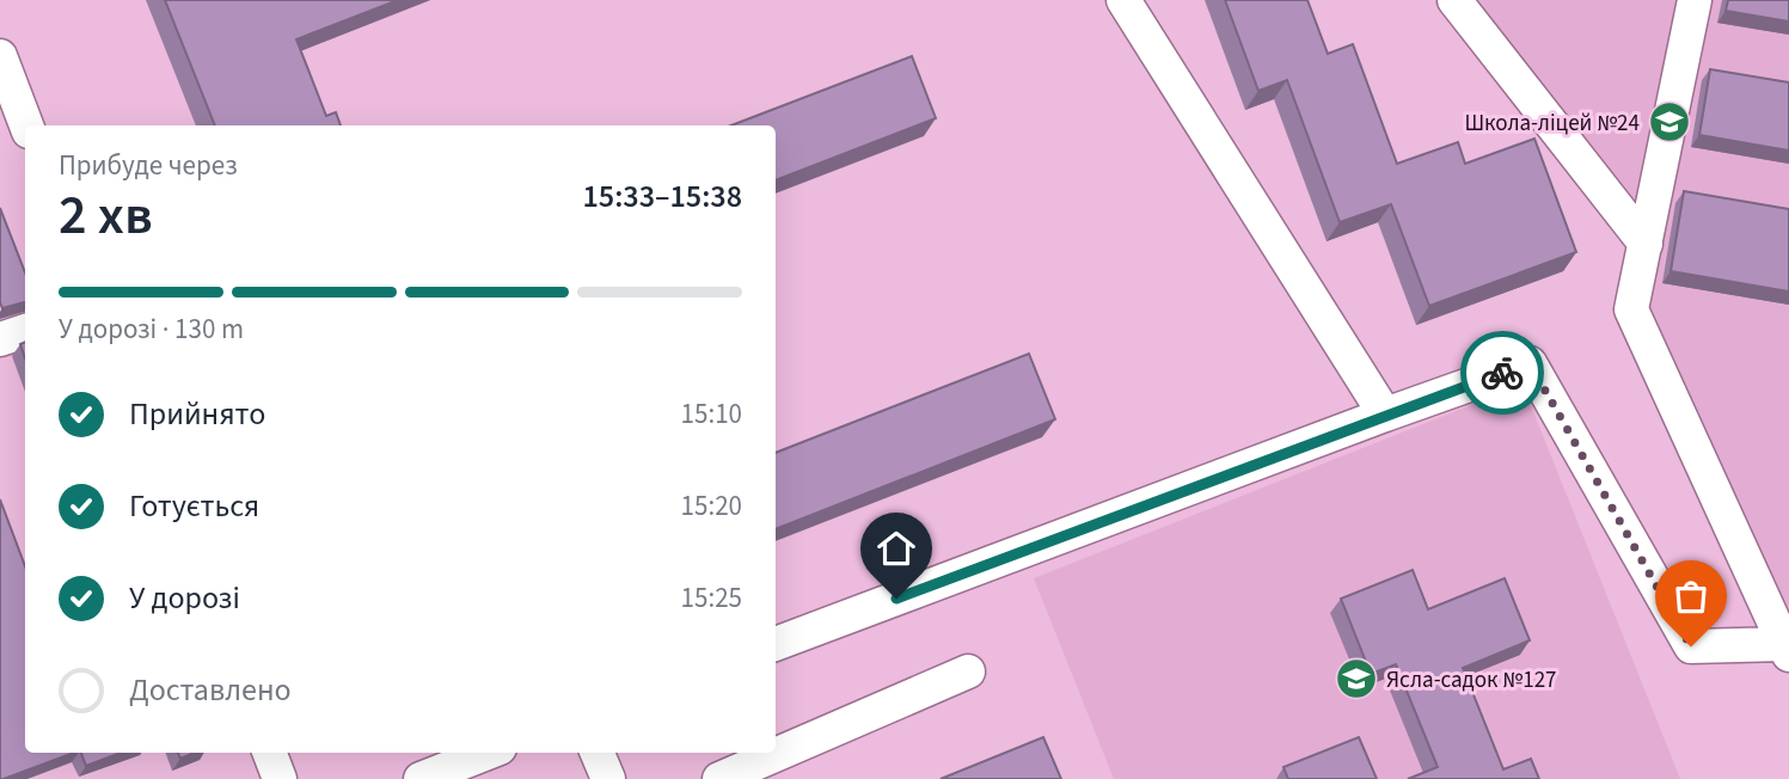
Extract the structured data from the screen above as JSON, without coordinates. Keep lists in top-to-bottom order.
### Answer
{
  "places": {
    "school or university": ["Школа-ліцей №24", "Ясла-садок №127"]
  },
  "page": {
    "heading": ["2 хв", "Прибуде через", "15:33–15:38"],
    "bar": "У дорозі · 130 m",
    "list": [
      ["Прийнято", "15:10"],
      ["Готується", "15:20"],
      ["У дорозі", "15:25"],
      "Доставлено"
    ]
  }
}
